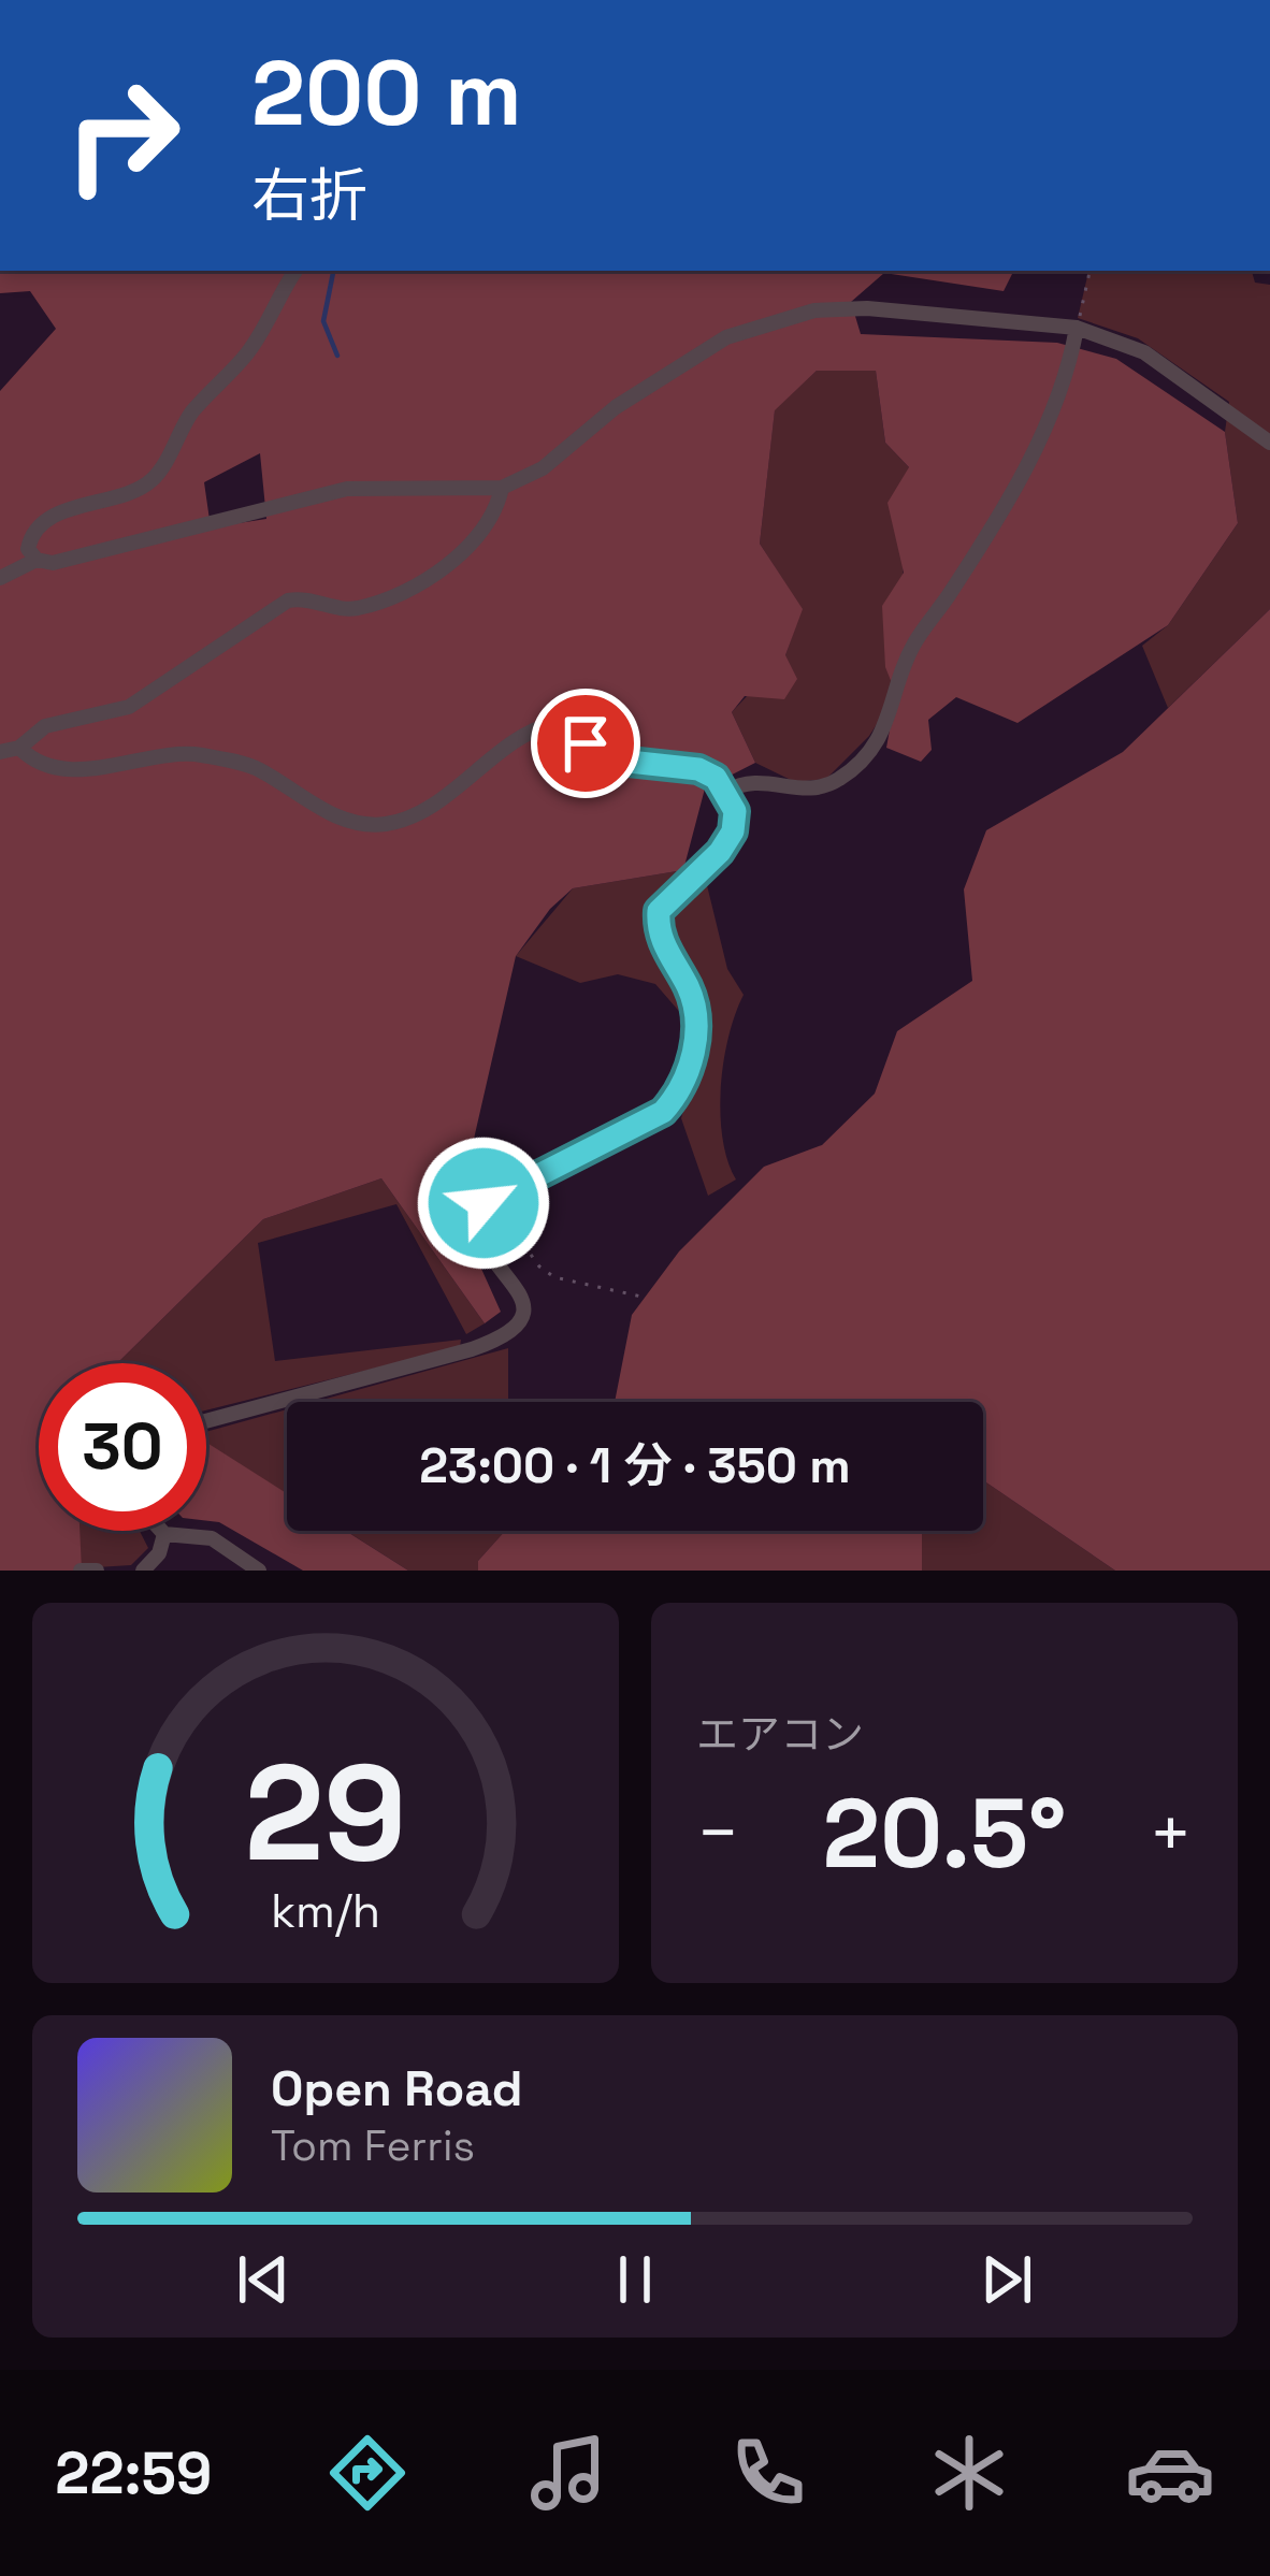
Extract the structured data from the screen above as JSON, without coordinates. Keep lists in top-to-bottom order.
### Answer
{
  "page": {
    "turn": ["200 m", "右折"],
    "limit": "30",
    "trip": "23:00 · 1 分 · 350 m",
    "tile": "エアコン",
    "heat": ["−", "20.5°", "+"],
    "song": ["Open Road", "Tom Ferris"],
    "tabs": "22:59",
    "gauge": ["29", "km/h"]
  }
}
